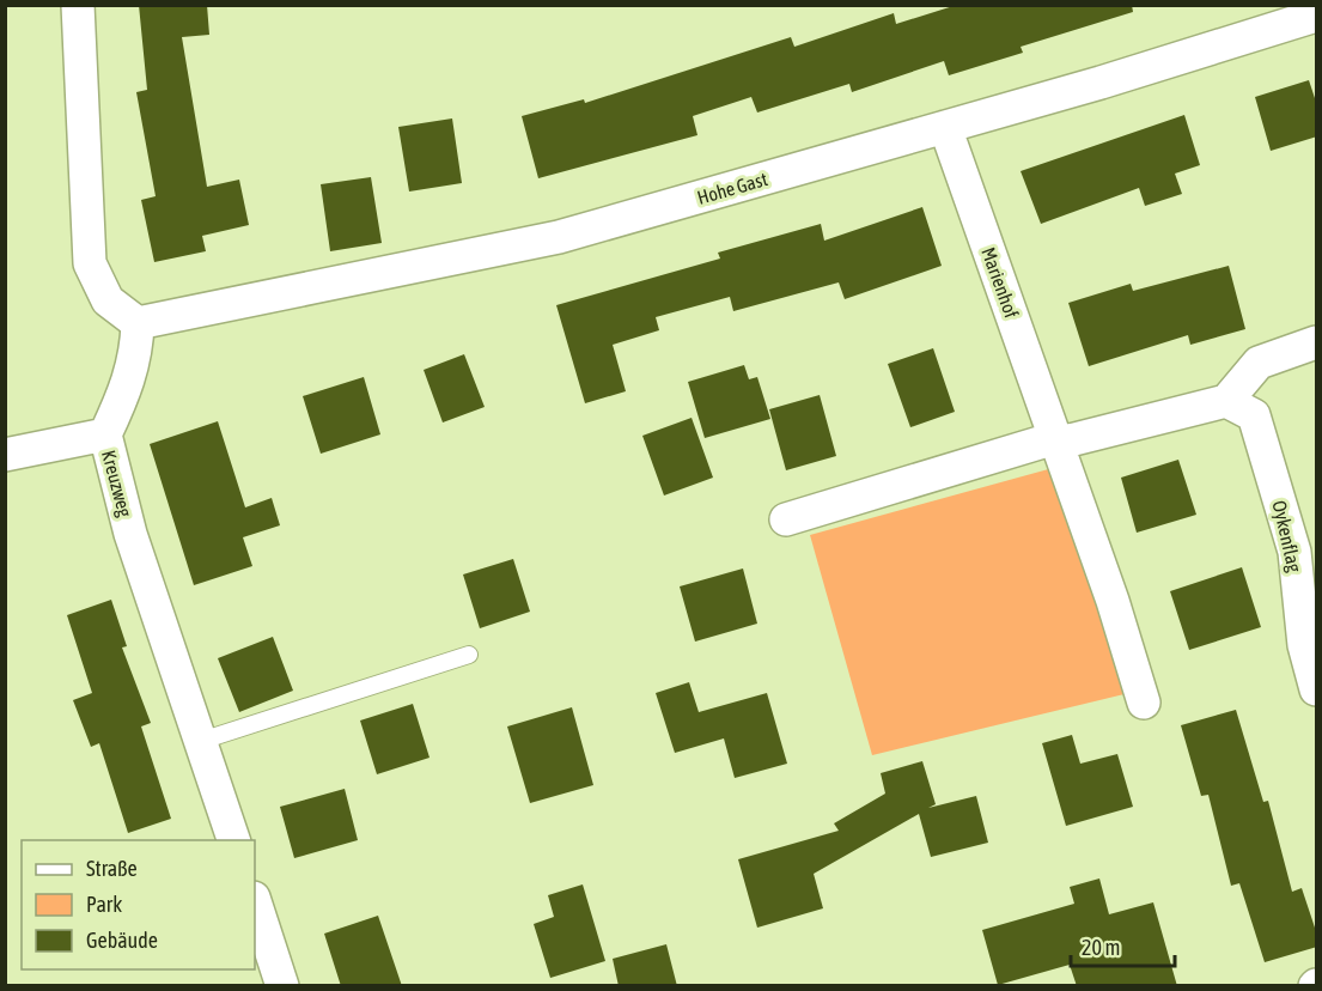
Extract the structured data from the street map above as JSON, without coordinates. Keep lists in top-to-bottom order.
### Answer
{
  "streets": {
    "street": [
      "Hohe Gast",
      "Marienhof",
      "Kreuzweg",
      "Oykenflag"
    ]
  },
  "crossings": [
    ["Hohe Gast", "Marienhof"],
    ["Hohe Gast", "Kreuzweg"]
  ],
  "legend": ["Straße", "Park", "Gebäude"],
  "scale_bar": "20 m"
}
